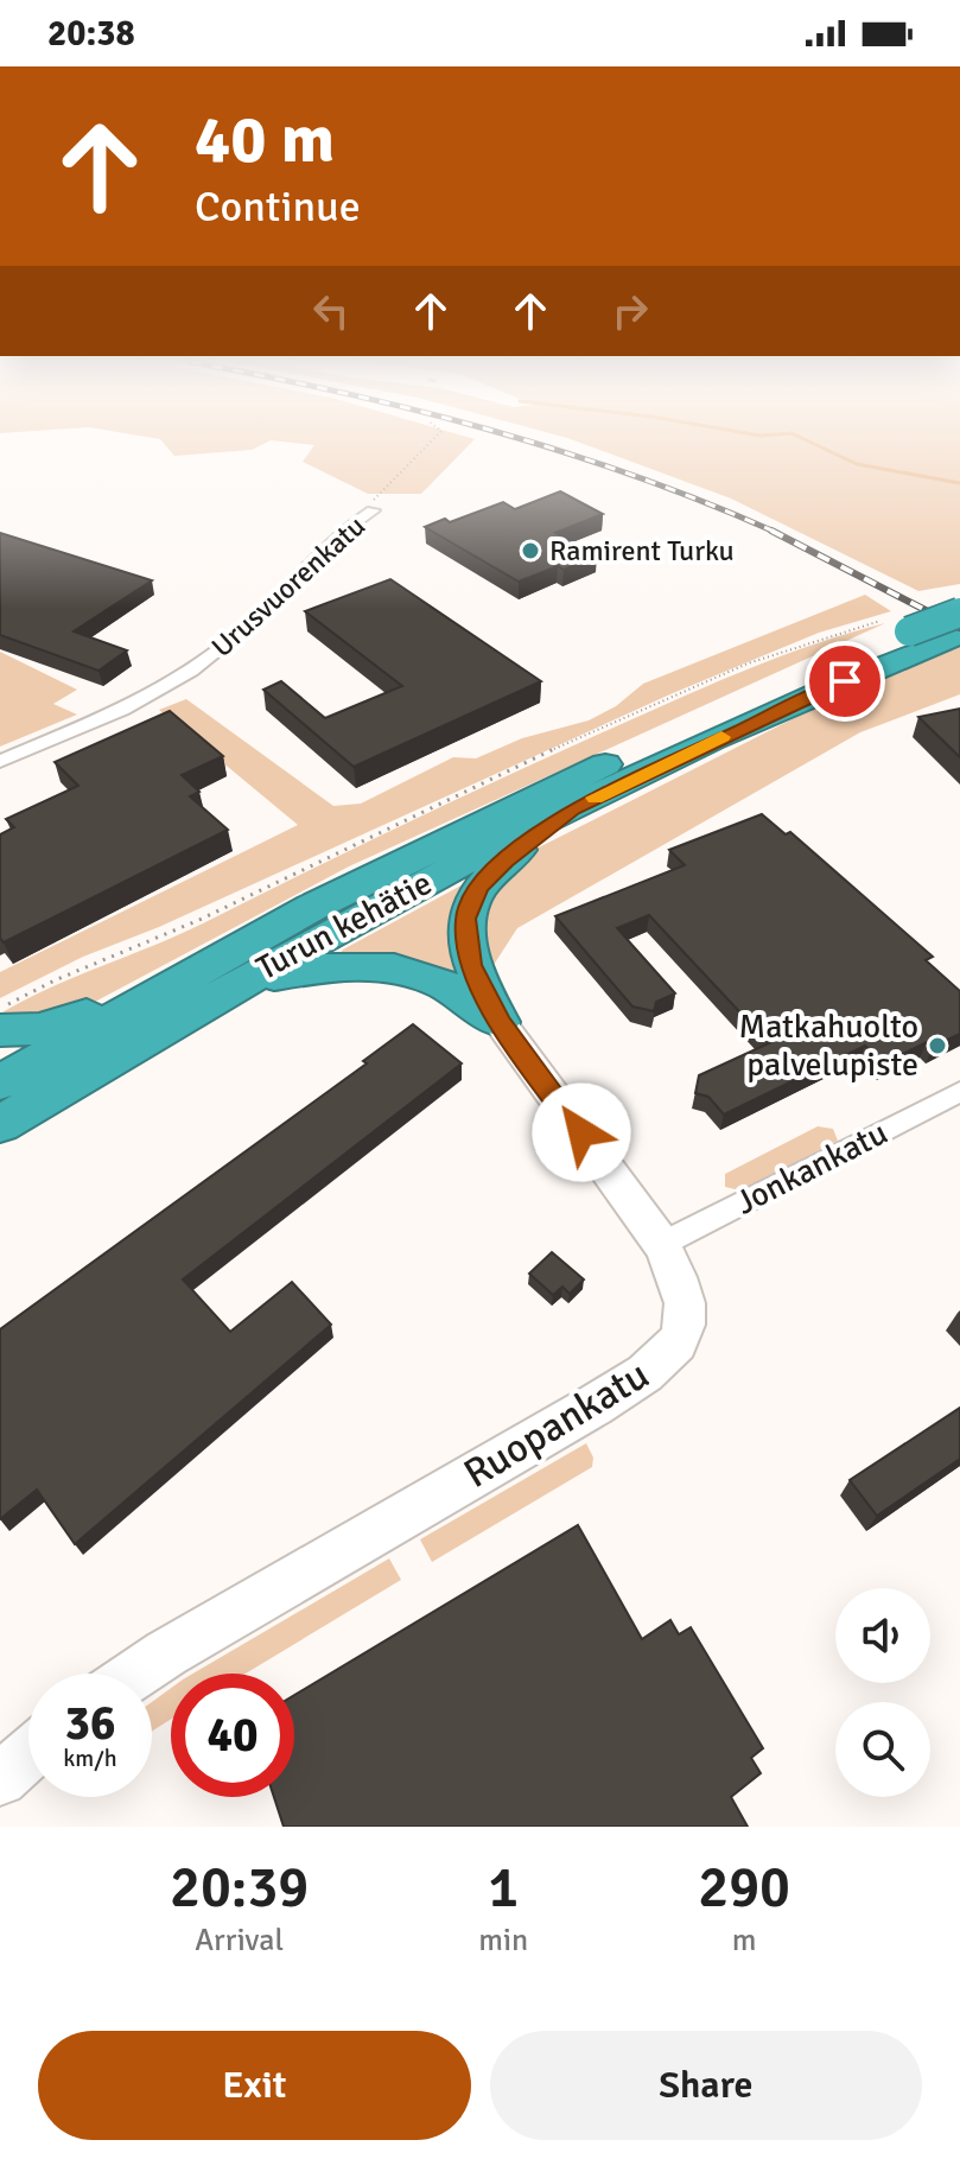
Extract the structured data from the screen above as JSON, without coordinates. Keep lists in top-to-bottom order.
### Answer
{
  "streets": {
    "highway": ["Turun kehätie"],
    "street": ["Urusvuorenkatu", "Jonkankatu", "Ruopankatu"]
  },
  "crossings": [
    ["Jonkankatu", "Ruopankatu"]
  ],
  "places": ["Ramirent Turku", "Matkahuolto palvelupiste"],
  "page": {
    "status": "20:38",
    "turn": ["40 m", "Continue"],
    "speed": "36 km/h",
    "limit": "40",
    "eta": [
      "20:39",
      "Arrival",
      "1",
      "min",
      "290",
      "m"
    ],
    "buttons": ["Exit", "Share"]
  }
}
